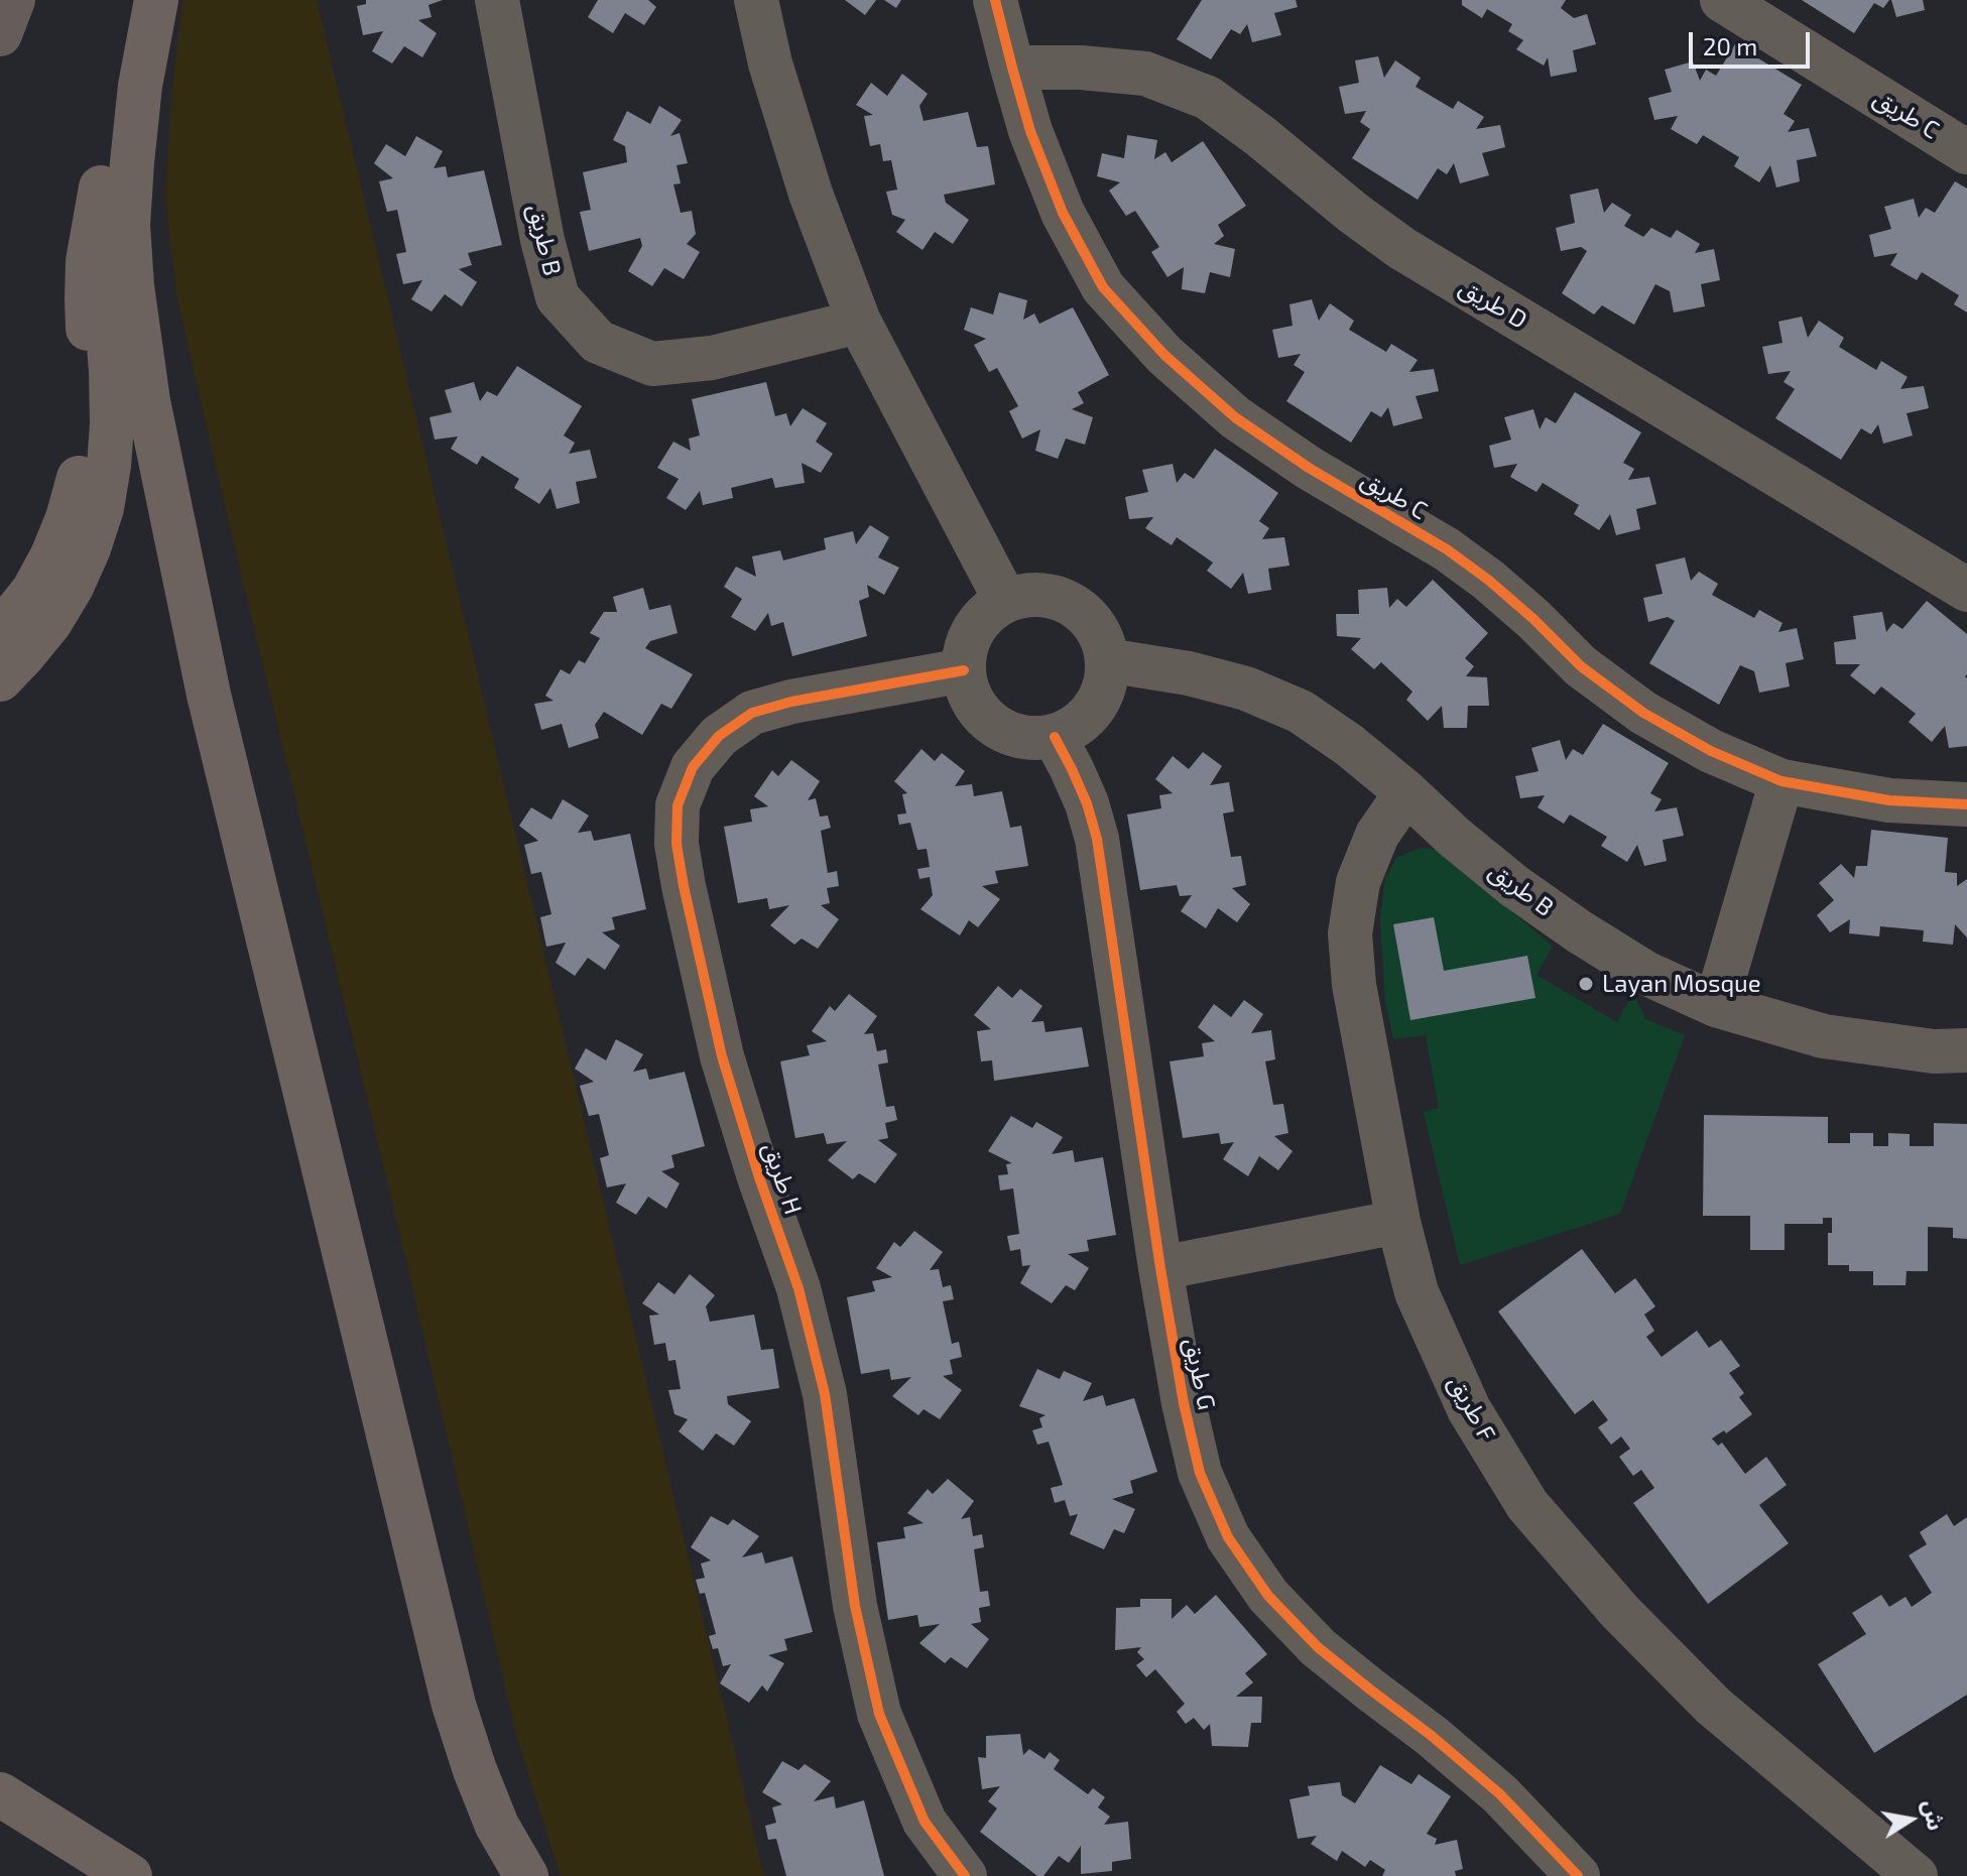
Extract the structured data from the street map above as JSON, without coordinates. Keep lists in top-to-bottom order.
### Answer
{
  "streets": {
    "street": [
      "طريق C",
      "طريق B",
      "طريق D",
      "طريق H",
      "طريق G",
      "طريق F"
    ]
  },
  "crossings": [
    ["طريق C", "طريق D"],
    ["طريق B", "طريق H"],
    ["طريق B", "طريق G"],
    ["طريق B", "طريق F"],
    ["طريق H", "طريق G"]
  ],
  "places": ["Layan Mosque"],
  "scale_bar": "20 m",
  "north": "right"
}
